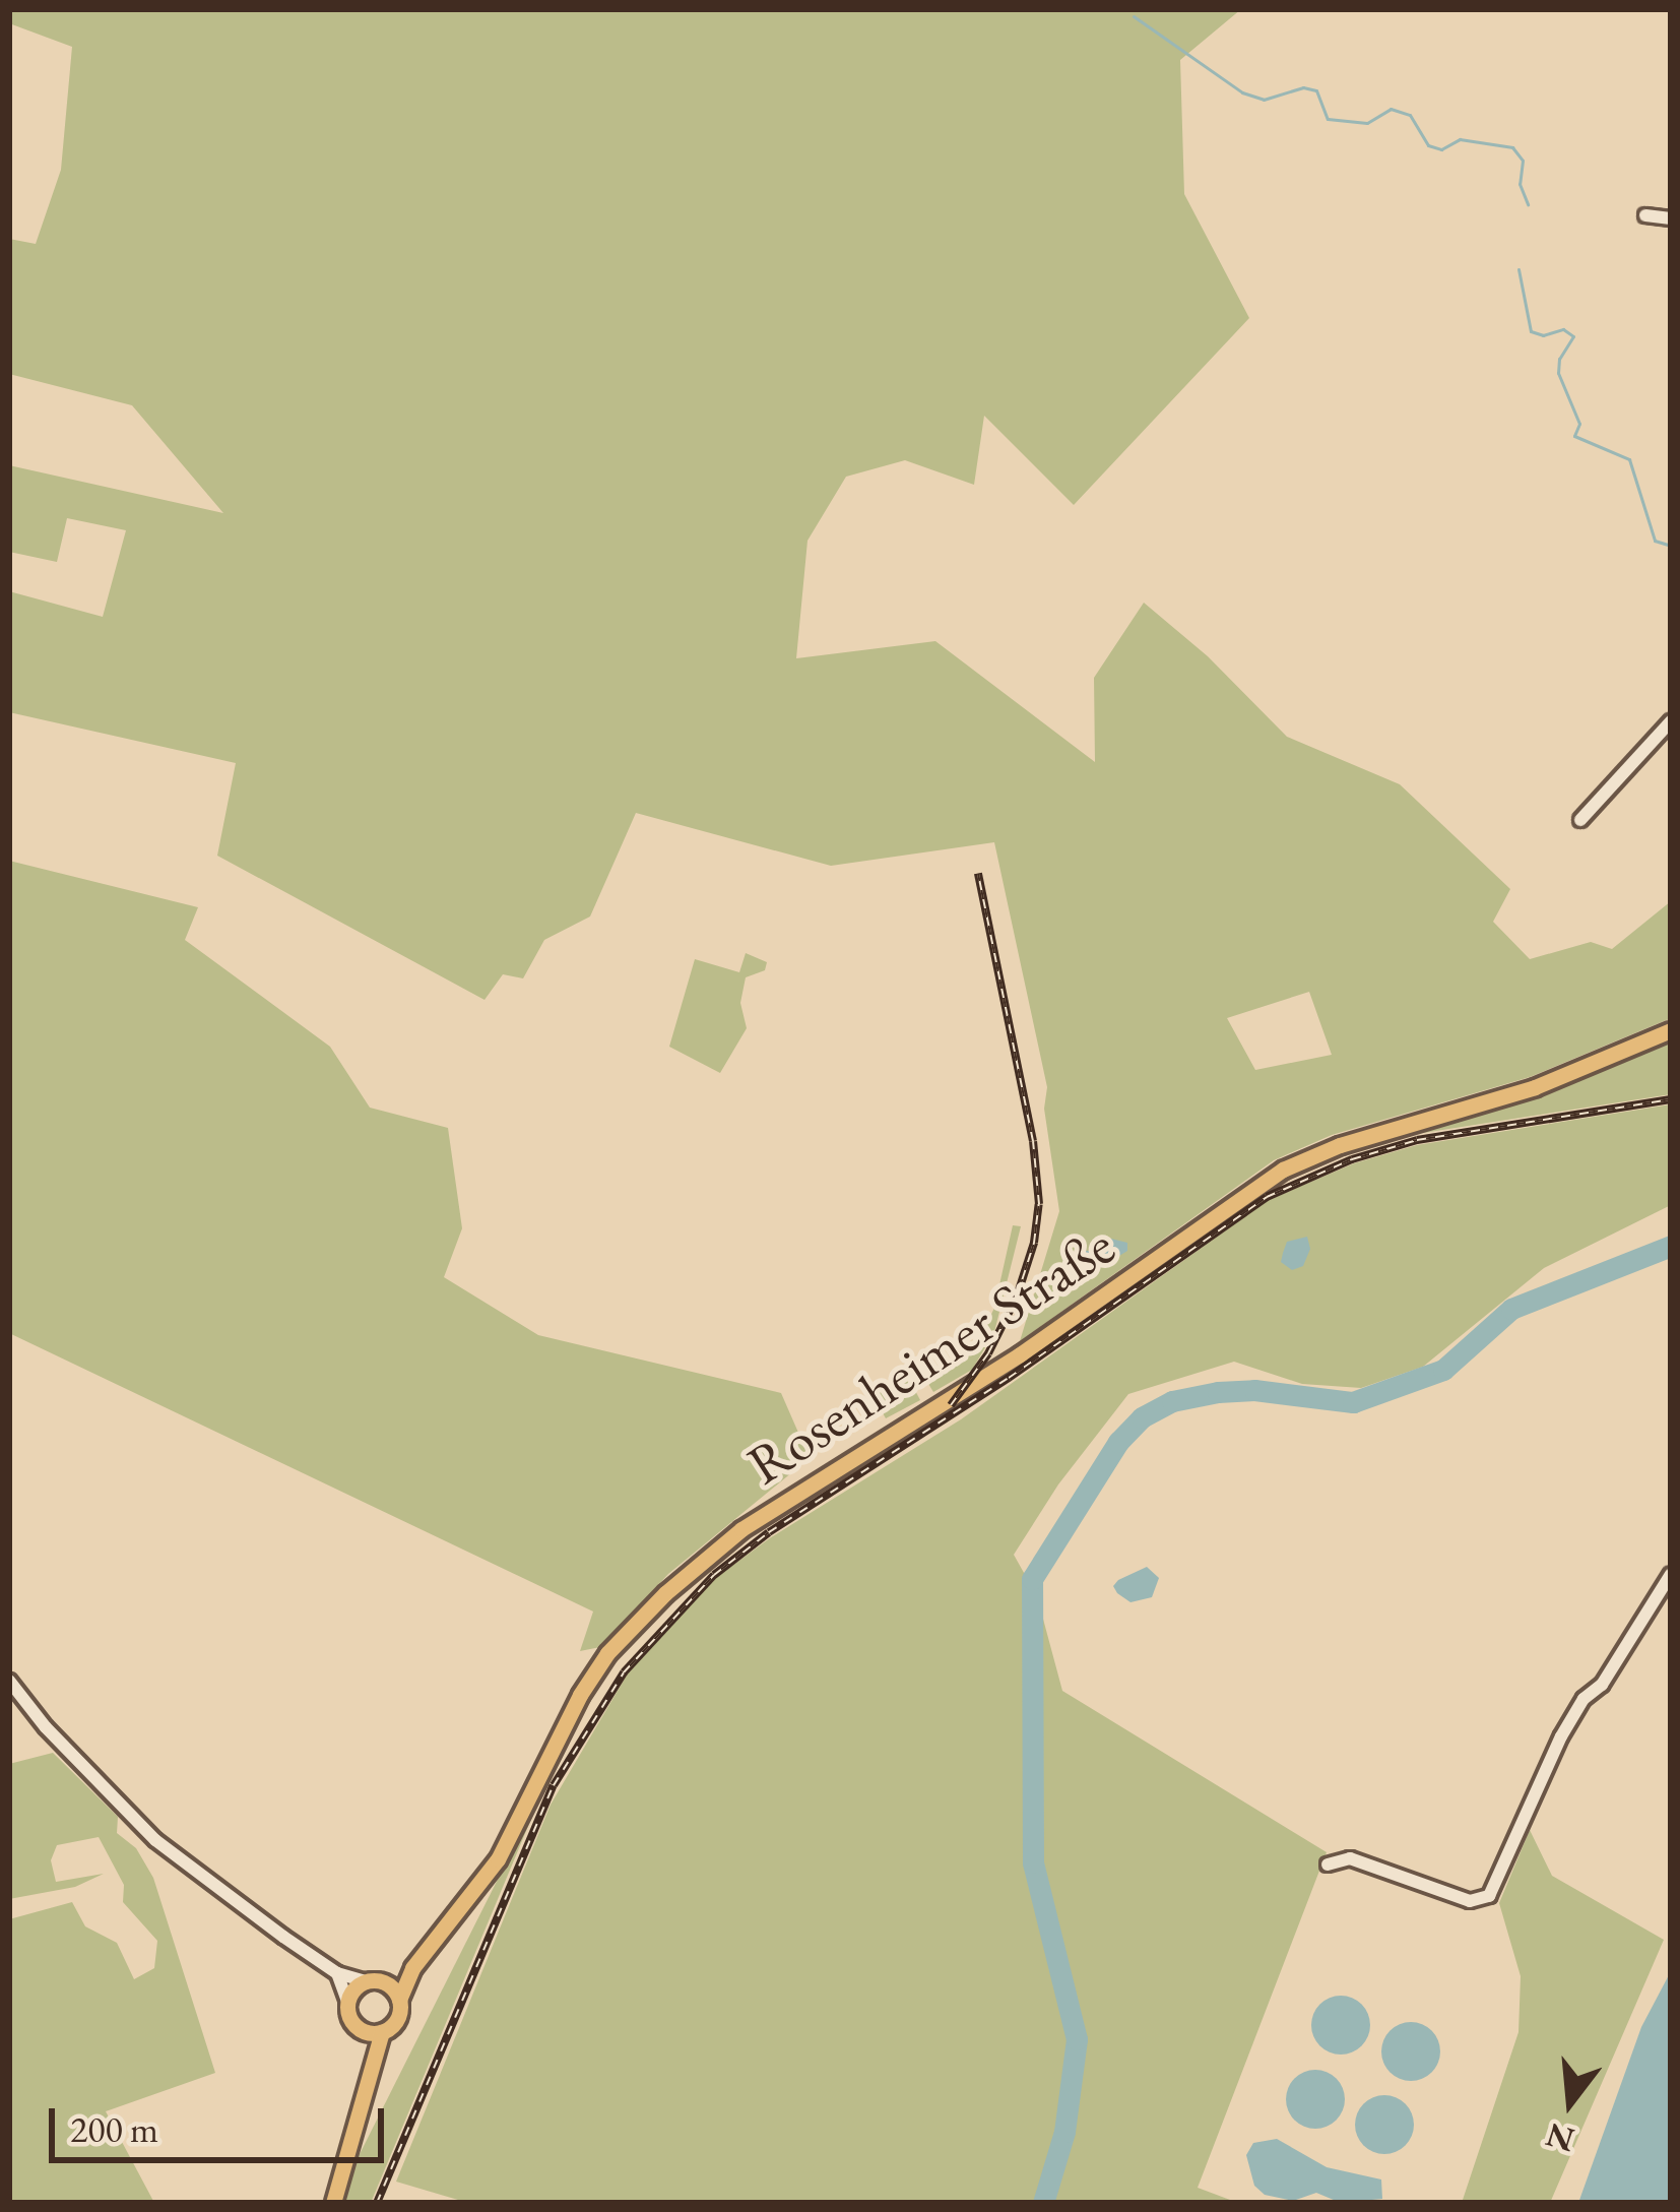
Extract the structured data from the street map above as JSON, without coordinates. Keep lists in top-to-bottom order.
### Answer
{
  "streets": {
    "main road": ["Rosenheimer Straße"]
  },
  "scale_bar": "200 m",
  "north": "bottom"
}
